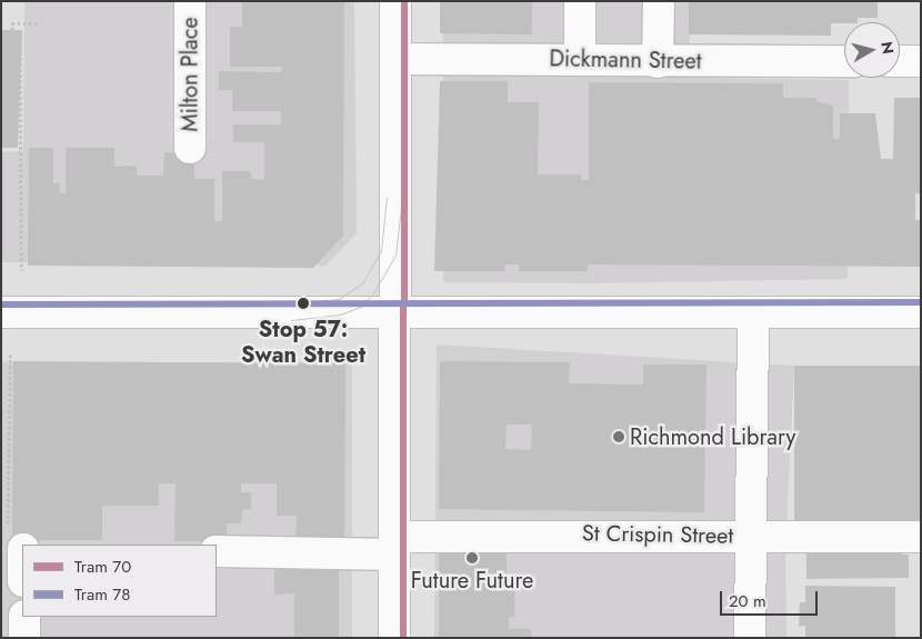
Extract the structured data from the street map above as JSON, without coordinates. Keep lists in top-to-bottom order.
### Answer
{
  "streets": {
    "main road": ["Dickmann Street", "Milton Place", "St Crispin Street"]
  },
  "places": ["Stop 57: Swan Street", "Richmond Library", "Future Future"],
  "lines": ["tram line 70", "tram line 78"],
  "legend": ["Tram 70", "Tram 78"],
  "scale_bar": "20 m",
  "north": "right"
}
